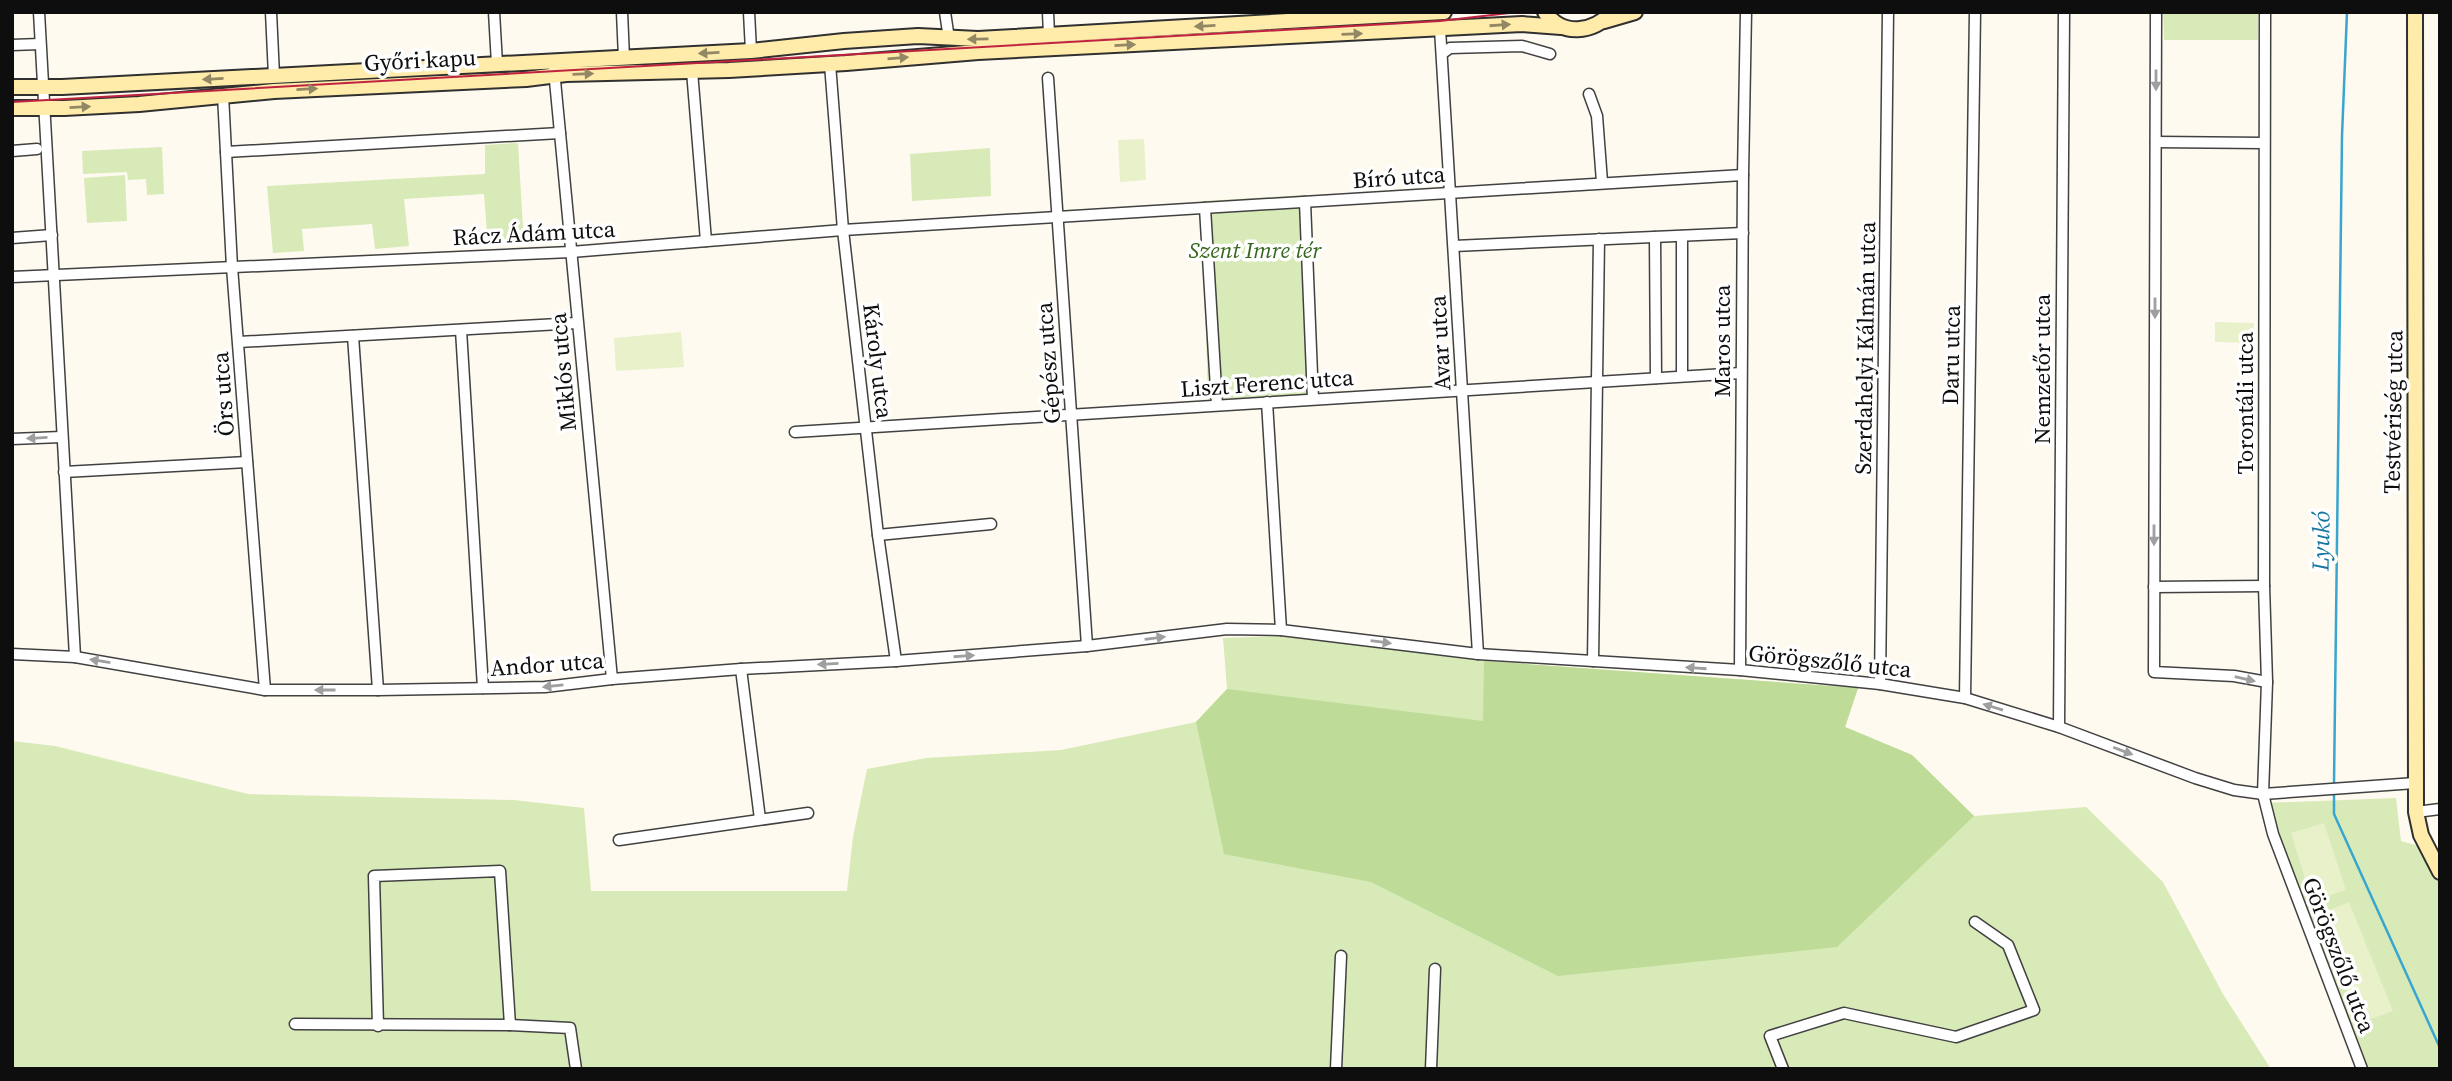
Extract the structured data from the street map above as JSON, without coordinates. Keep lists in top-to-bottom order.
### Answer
{
  "streets": {
    "street": [
      "Győri kapu",
      "Bíró utca",
      "Rácz Ádám utca",
      "Maros utca",
      "Avar utca",
      "Szerdahelyi Kálmán utca",
      "Daru utca",
      "Károly utca",
      "Gépész utca",
      "Nemzetőr utca",
      "Miklós utca",
      "Liszt Ferenc utca",
      "Örs utca",
      "Torontáli utca",
      "Testvériség utca",
      "Görögszőlő utca",
      "Andor utca"
    ]
  },
  "crossings": [
    ["Győri kapu", "Avar utca"],
    ["Győri kapu", "Károly utca"],
    ["Győri kapu", "Miklós utca"],
    ["Győri kapu", "Örs utca"],
    ["Bíró utca", "Rácz Ádám utca"],
    ["Bíró utca", "Maros utca"],
    ["Bíró utca", "Avar utca"],
    ["Bíró utca", "Gépész utca"],
    ["Rácz Ádám utca", "Károly utca"],
    ["Rácz Ádám utca", "Gépész utca"],
    ["Rácz Ádám utca", "Miklós utca"],
    ["Rácz Ádám utca", "Örs utca"],
    ["Maros utca", "Liszt Ferenc utca"],
    ["Maros utca", "Görögszőlő utca"],
    ["Avar utca", "Liszt Ferenc utca"],
    ["Avar utca", "Görögszőlő utca"],
    ["Szerdahelyi Kálmán utca", "Görögszőlő utca"],
    ["Daru utca", "Görögszőlő utca"],
    ["Károly utca", "Liszt Ferenc utca"],
    ["Károly utca", "Andor utca"],
    ["Gépész utca", "Liszt Ferenc utca"],
    ["Gépész utca", "Görögszőlő utca"],
    ["Gépész utca", "Andor utca"],
    ["Nemzetőr utca", "Görögszőlő utca"],
    ["Miklós utca", "Andor utca"],
    ["Örs utca", "Andor utca"],
    ["Torontáli utca", "Görögszőlő utca"],
    ["Görögszőlő utca", "Andor utca"]
  ],
  "water": ["Lyukó"],
  "parks": ["Szent Imre tér"]
}
